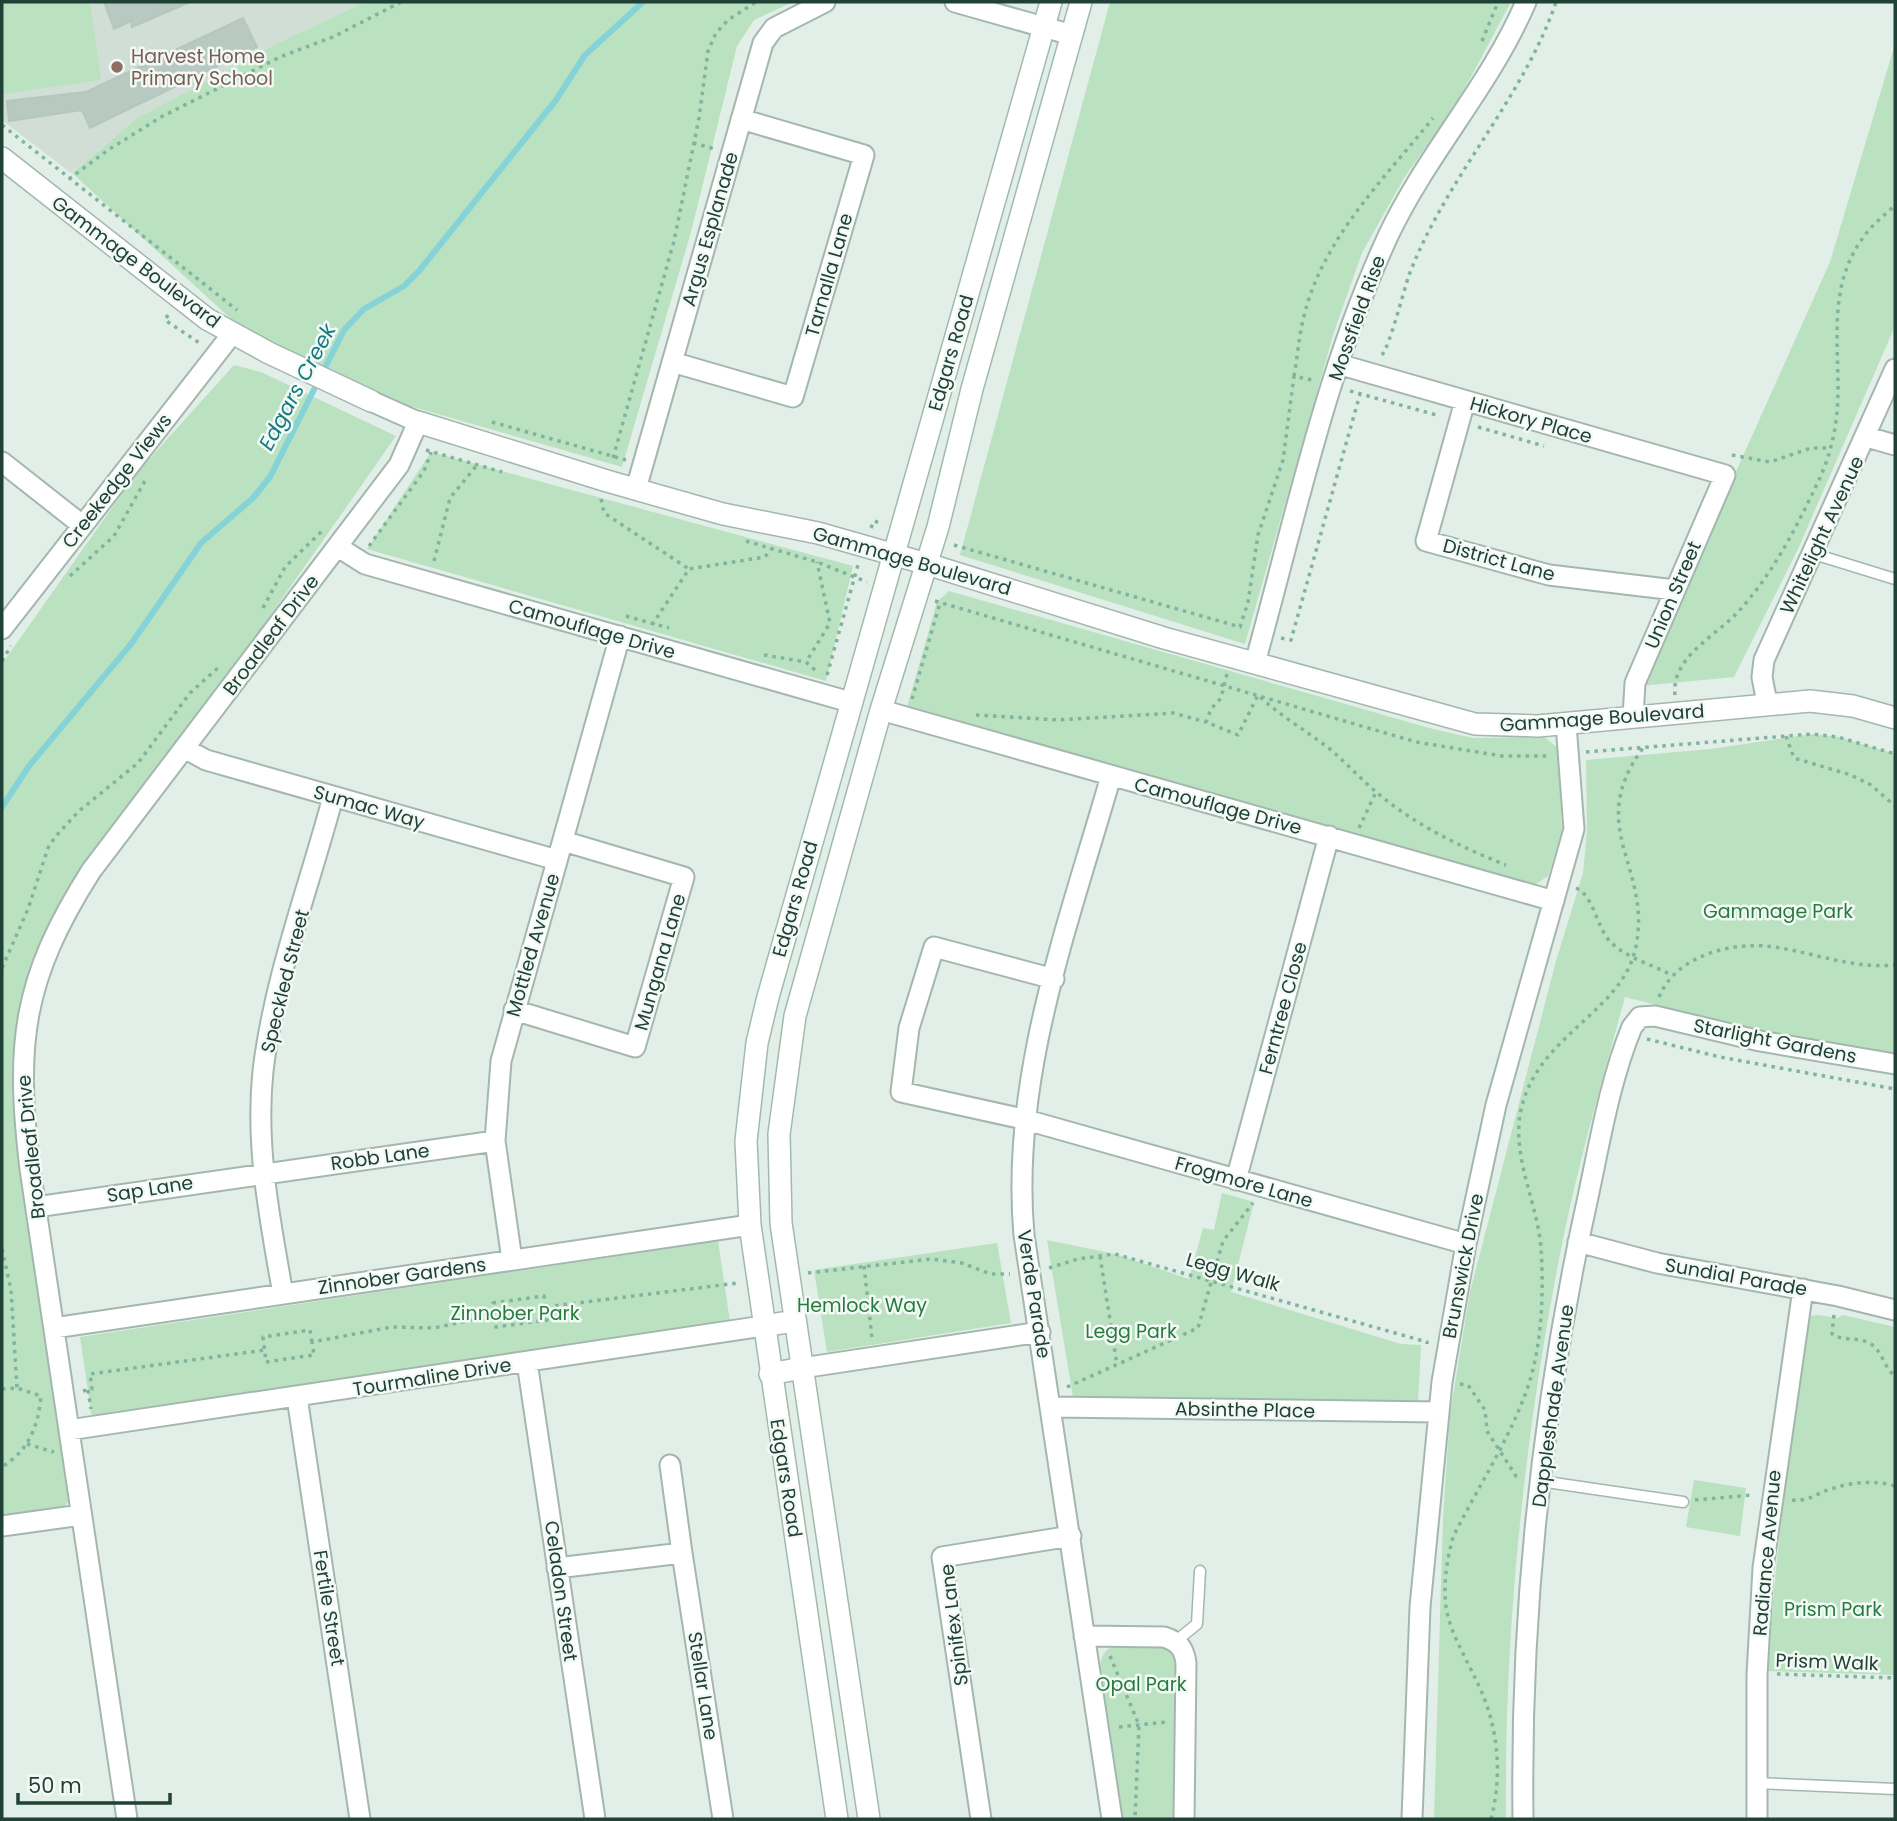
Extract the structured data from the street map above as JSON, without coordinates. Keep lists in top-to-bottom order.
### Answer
{
  "streets": {
    "main road": ["Gammage Boulevard", "Edgars Road", "Tourmaline Drive"],
    "street": [
      "Argus Esplanade",
      "Tarnalla Lane",
      "Mossfield Rise",
      "Hickory Place",
      "Creekedge Views",
      "Whitelight Avenue",
      "District Lane",
      "Union Street",
      "Camouflage Drive",
      "Broadleaf Drive",
      "Sumac Way",
      "Mottled Avenue",
      "Mungana Lane",
      "Speckled Street",
      "Ferntree Close",
      "Starlight Gardens",
      "Robb Lane",
      "Frogmore Lane",
      "Sap Lane",
      "Brunswick Drive",
      "Zinnober Gardens",
      "Sundial Parade",
      "Verde Parade",
      "Dappleshade Avenue",
      "Absinthe Place",
      "Radiance Avenue",
      "Celadon Street",
      "Fertile Street",
      "Spinifex Lane",
      "Stellar Lane"
    ],
    "path": ["Legg Walk", "Prism Walk"]
  },
  "crossings": [
    ["Argus Esplanade", "Gammage Boulevard"],
    ["Argus Esplanade", "Tarnalla Lane"],
    ["Gammage Boulevard", "Mossfield Rise"],
    ["Gammage Boulevard", "Edgars Road"],
    ["Gammage Boulevard", "Creekedge Views"],
    ["Gammage Boulevard", "Whitelight Avenue"],
    ["Gammage Boulevard", "Union Street"],
    ["Gammage Boulevard", "Broadleaf Drive"],
    ["Gammage Boulevard", "Brunswick Drive"],
    ["Mossfield Rise", "Hickory Place"],
    ["Edgars Road", "Camouflage Drive"],
    ["Edgars Road", "Legg Walk"],
    ["Edgars Road", "Zinnober Gardens"],
    ["Edgars Road", "Tourmaline Drive"],
    ["Hickory Place", "District Lane"],
    ["Hickory Place", "Union Street"],
    ["District Lane", "Union Street"],
    ["Camouflage Drive", "Broadleaf Drive"],
    ["Camouflage Drive", "Mottled Avenue"],
    ["Camouflage Drive", "Ferntree Close"],
    ["Camouflage Drive", "Brunswick Drive"],
    ["Camouflage Drive", "Verde Parade"],
    ["Broadleaf Drive", "Sumac Way"],
    ["Broadleaf Drive", "Sap Lane"],
    ["Broadleaf Drive", "Zinnober Gardens"],
    ["Broadleaf Drive", "Tourmaline Drive"],
    ["Sumac Way", "Mottled Avenue"],
    ["Sumac Way", "Mungana Lane"],
    ["Sumac Way", "Speckled Street"],
    ["Mottled Avenue", "Mungana Lane"],
    ["Mottled Avenue", "Robb Lane"],
    ["Mottled Avenue", "Zinnober Gardens"],
    ["Speckled Street", "Robb Lane"],
    ["Speckled Street", "Sap Lane"],
    ["Speckled Street", "Zinnober Gardens"],
    ["Ferntree Close", "Frogmore Lane"],
    ["Starlight Gardens", "Dappleshade Avenue"],
    ["Robb Lane", "Sap Lane"],
    ["Frogmore Lane", "Brunswick Drive"],
    ["Frogmore Lane", "Verde Parade"],
    ["Brunswick Drive", "Absinthe Place"],
    ["Legg Walk", "Verde Parade"],
    ["Sundial Parade", "Dappleshade Avenue"],
    ["Sundial Parade", "Radiance Avenue"],
    ["Verde Parade", "Absinthe Place"],
    ["Verde Parade", "Spinifex Lane"],
    ["Tourmaline Drive", "Celadon Street"],
    ["Tourmaline Drive", "Fertile Street"],
    ["Radiance Avenue", "Prism Walk"]
  ],
  "water": ["Edgars Creek"],
  "parks": [
    "Gammage Park",
    "Hemlock Way",
    "Zinnober Park",
    "Legg Park",
    "Prism Park",
    "Opal Park"
  ],
  "places": ["Harvest Home Primary School"],
  "scale_bar": "50 m"
}
